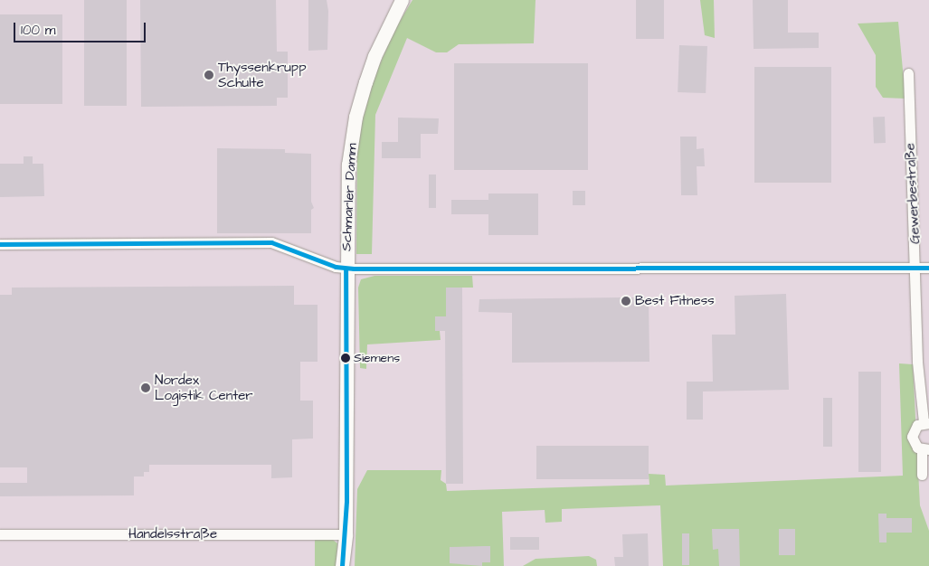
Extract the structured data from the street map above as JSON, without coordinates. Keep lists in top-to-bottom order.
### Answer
{
  "streets": {
    "street": ["Gewerbestraße", "Schmarler Damm", "Handelsstraße"]
  },
  "crossings": [
    ["Schmarler Damm", "Handelsstraße"]
  ],
  "places": [
    "Thyssenkrupp Schulte",
    "Best Fitness",
    "Siemens",
    "Nordex Logistik Center"
  ],
  "scale_bar": "100 m"
}
